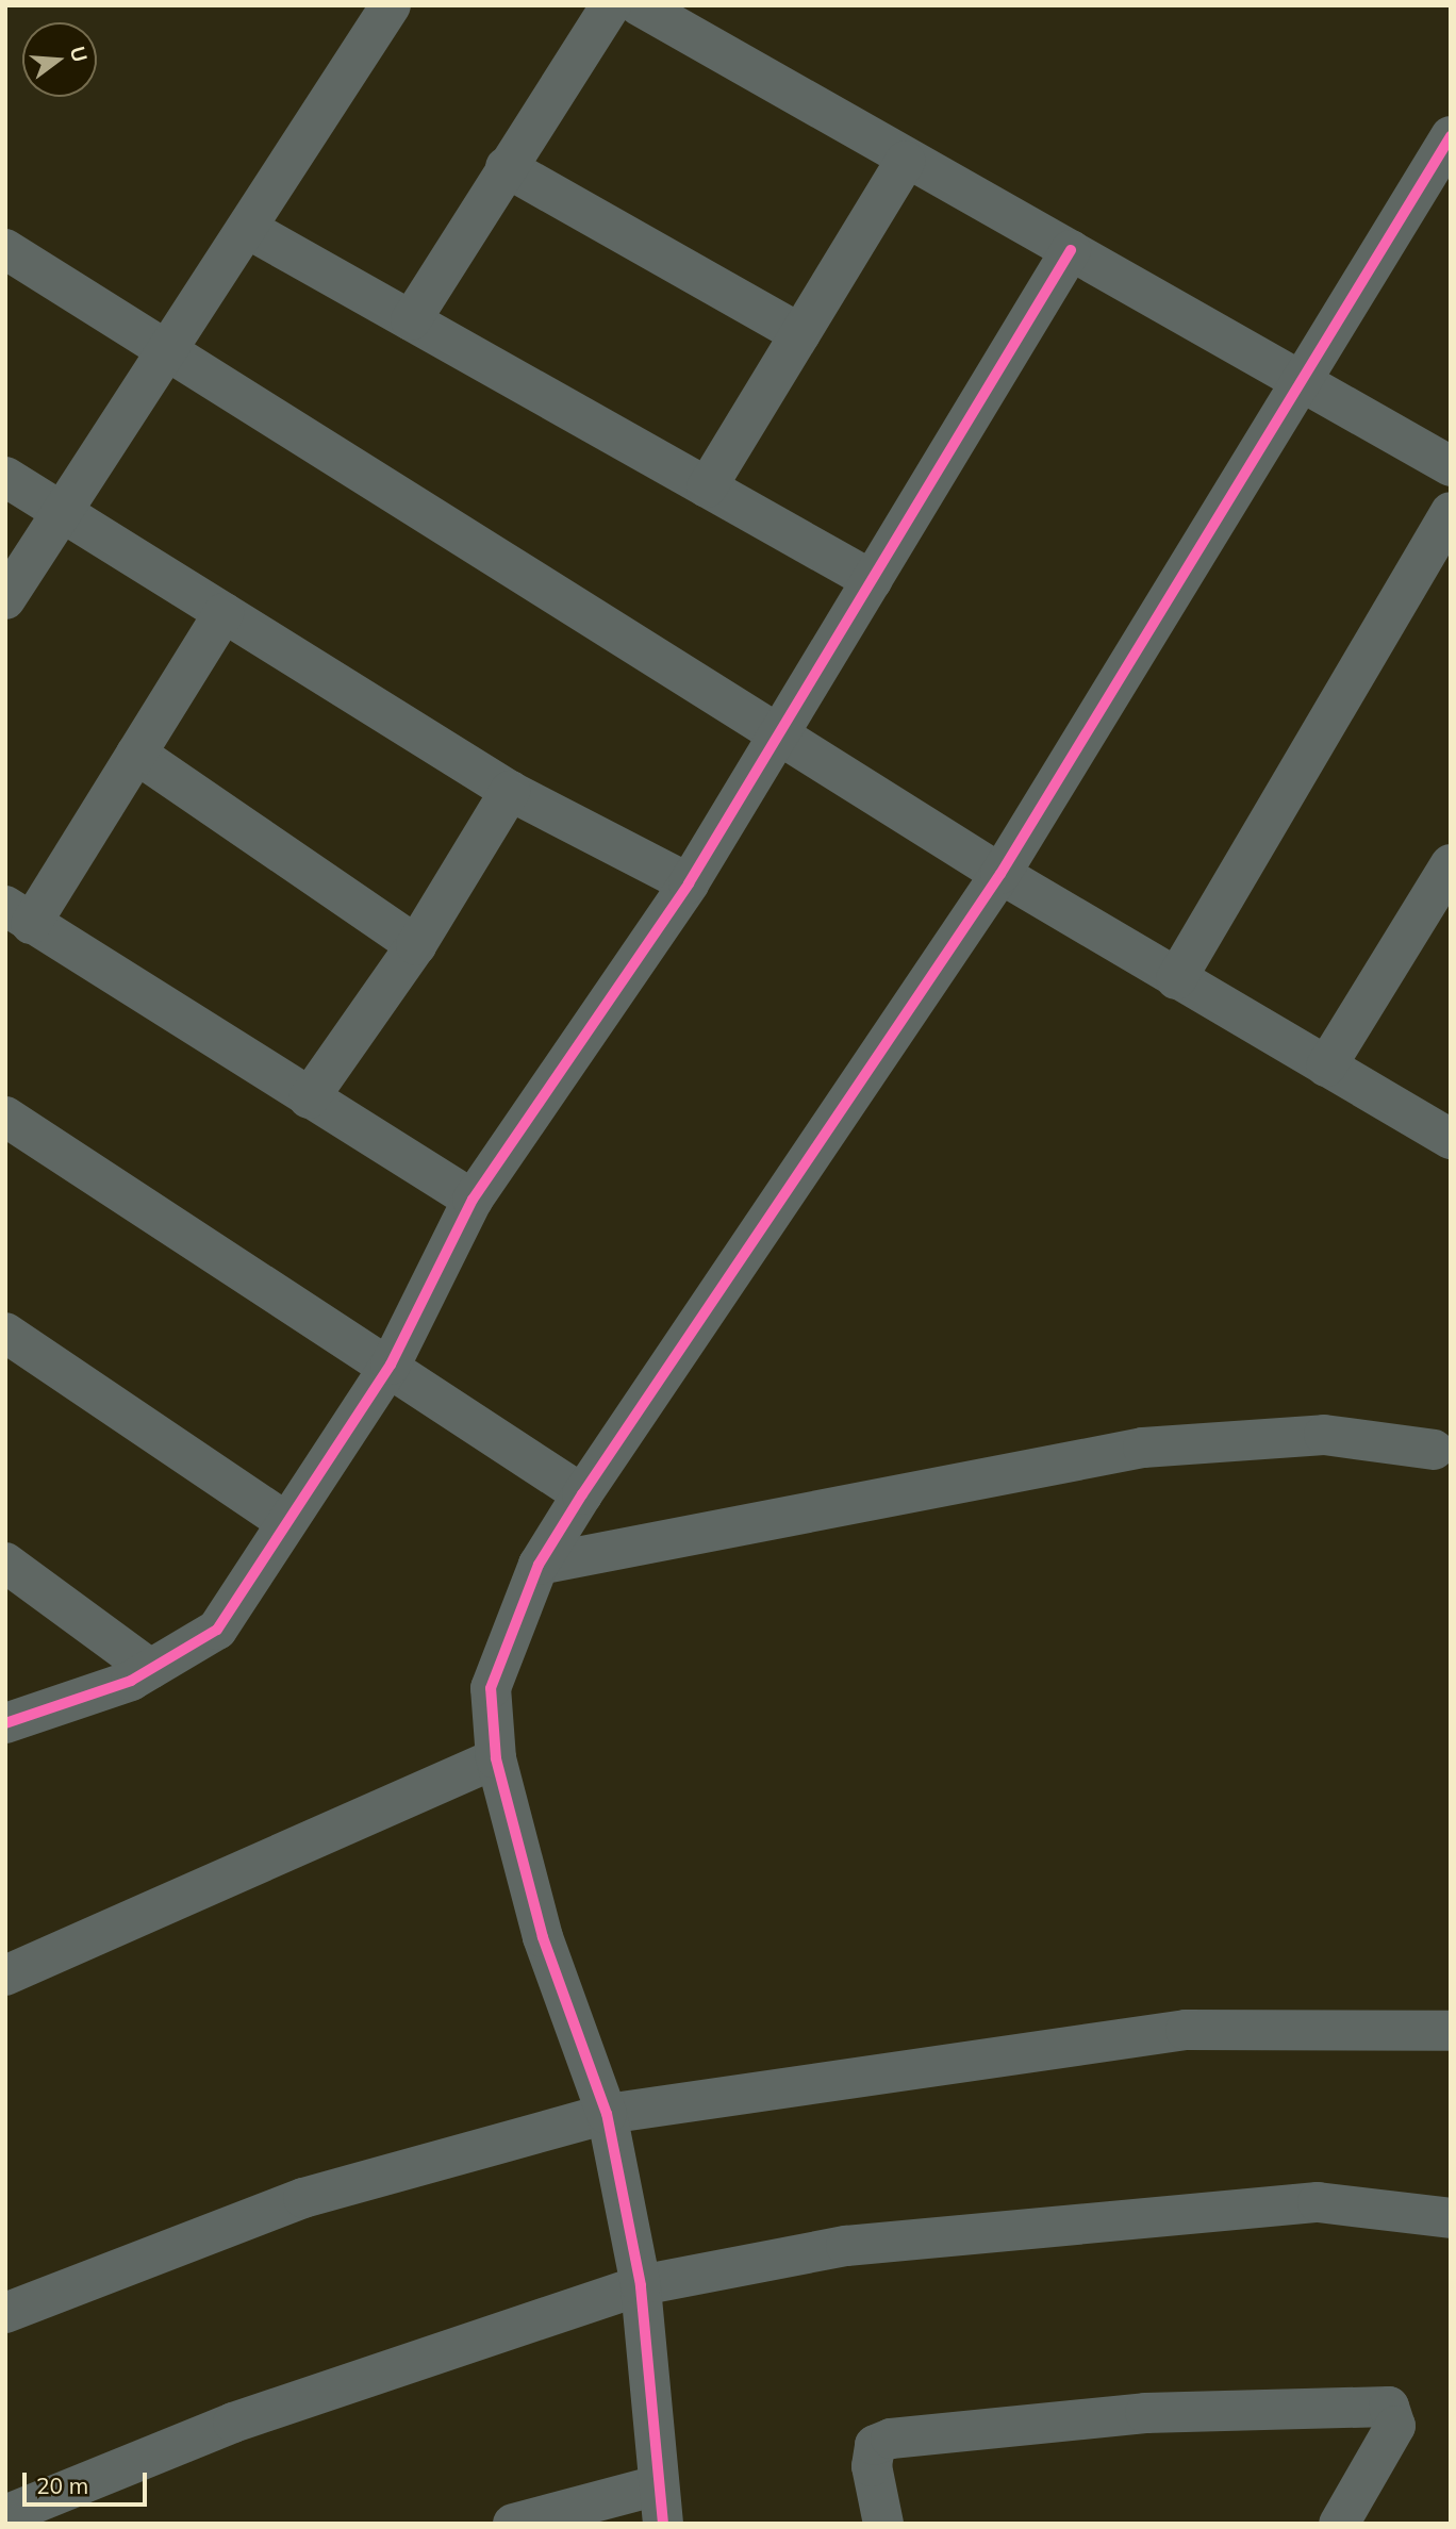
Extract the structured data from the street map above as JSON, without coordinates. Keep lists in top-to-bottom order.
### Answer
{
  "scale_bar": "20 m",
  "north": "right"
}
